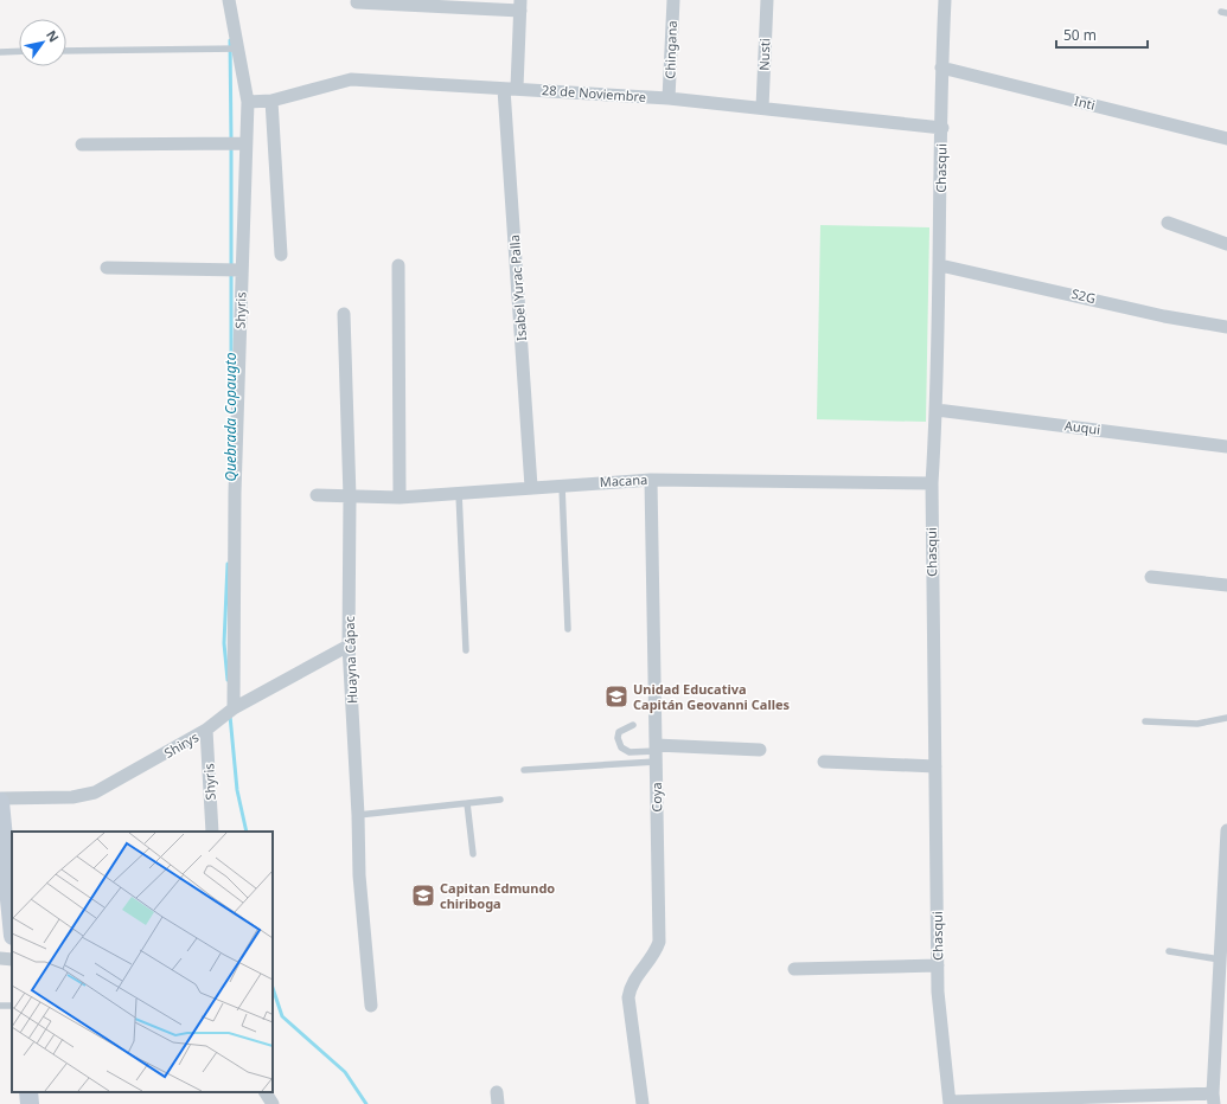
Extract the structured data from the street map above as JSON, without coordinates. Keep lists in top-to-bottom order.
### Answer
{
  "streets": {
    "street": [
      "Chingana",
      "Nusti",
      "28 de Noviembre",
      "Inti",
      "Chasqui",
      "Isabel Yurac Palla",
      "S2G",
      "Shyris",
      "Auqui",
      "Macana",
      "Huayna Cápac",
      "Shirys",
      "Coya"
    ]
  },
  "crossings": [
    ["Chingana", "28 de Noviembre"],
    ["Nusti", "28 de Noviembre"],
    ["28 de Noviembre", "Chasqui"],
    ["28 de Noviembre", "Isabel Yurac Palla"],
    ["28 de Noviembre", "Shyris"],
    ["Inti", "Chasqui"],
    ["Chasqui", "S2G"],
    ["Chasqui", "Auqui"],
    ["Chasqui", "Macana"],
    ["Isabel Yurac Palla", "Macana"],
    ["Shyris", "Shirys"],
    ["Macana", "Huayna Cápac"],
    ["Macana", "Coya"],
    ["Huayna Cápac", "Shirys"]
  ],
  "water": ["Quebrada Copaugto"],
  "places": {
    "school or university": ["Unidad Educativa Capitán Geovanni Calles", "Capitan Edmundo chiriboga"]
  },
  "scale_bar": "50 m",
  "north": "top right"
}
